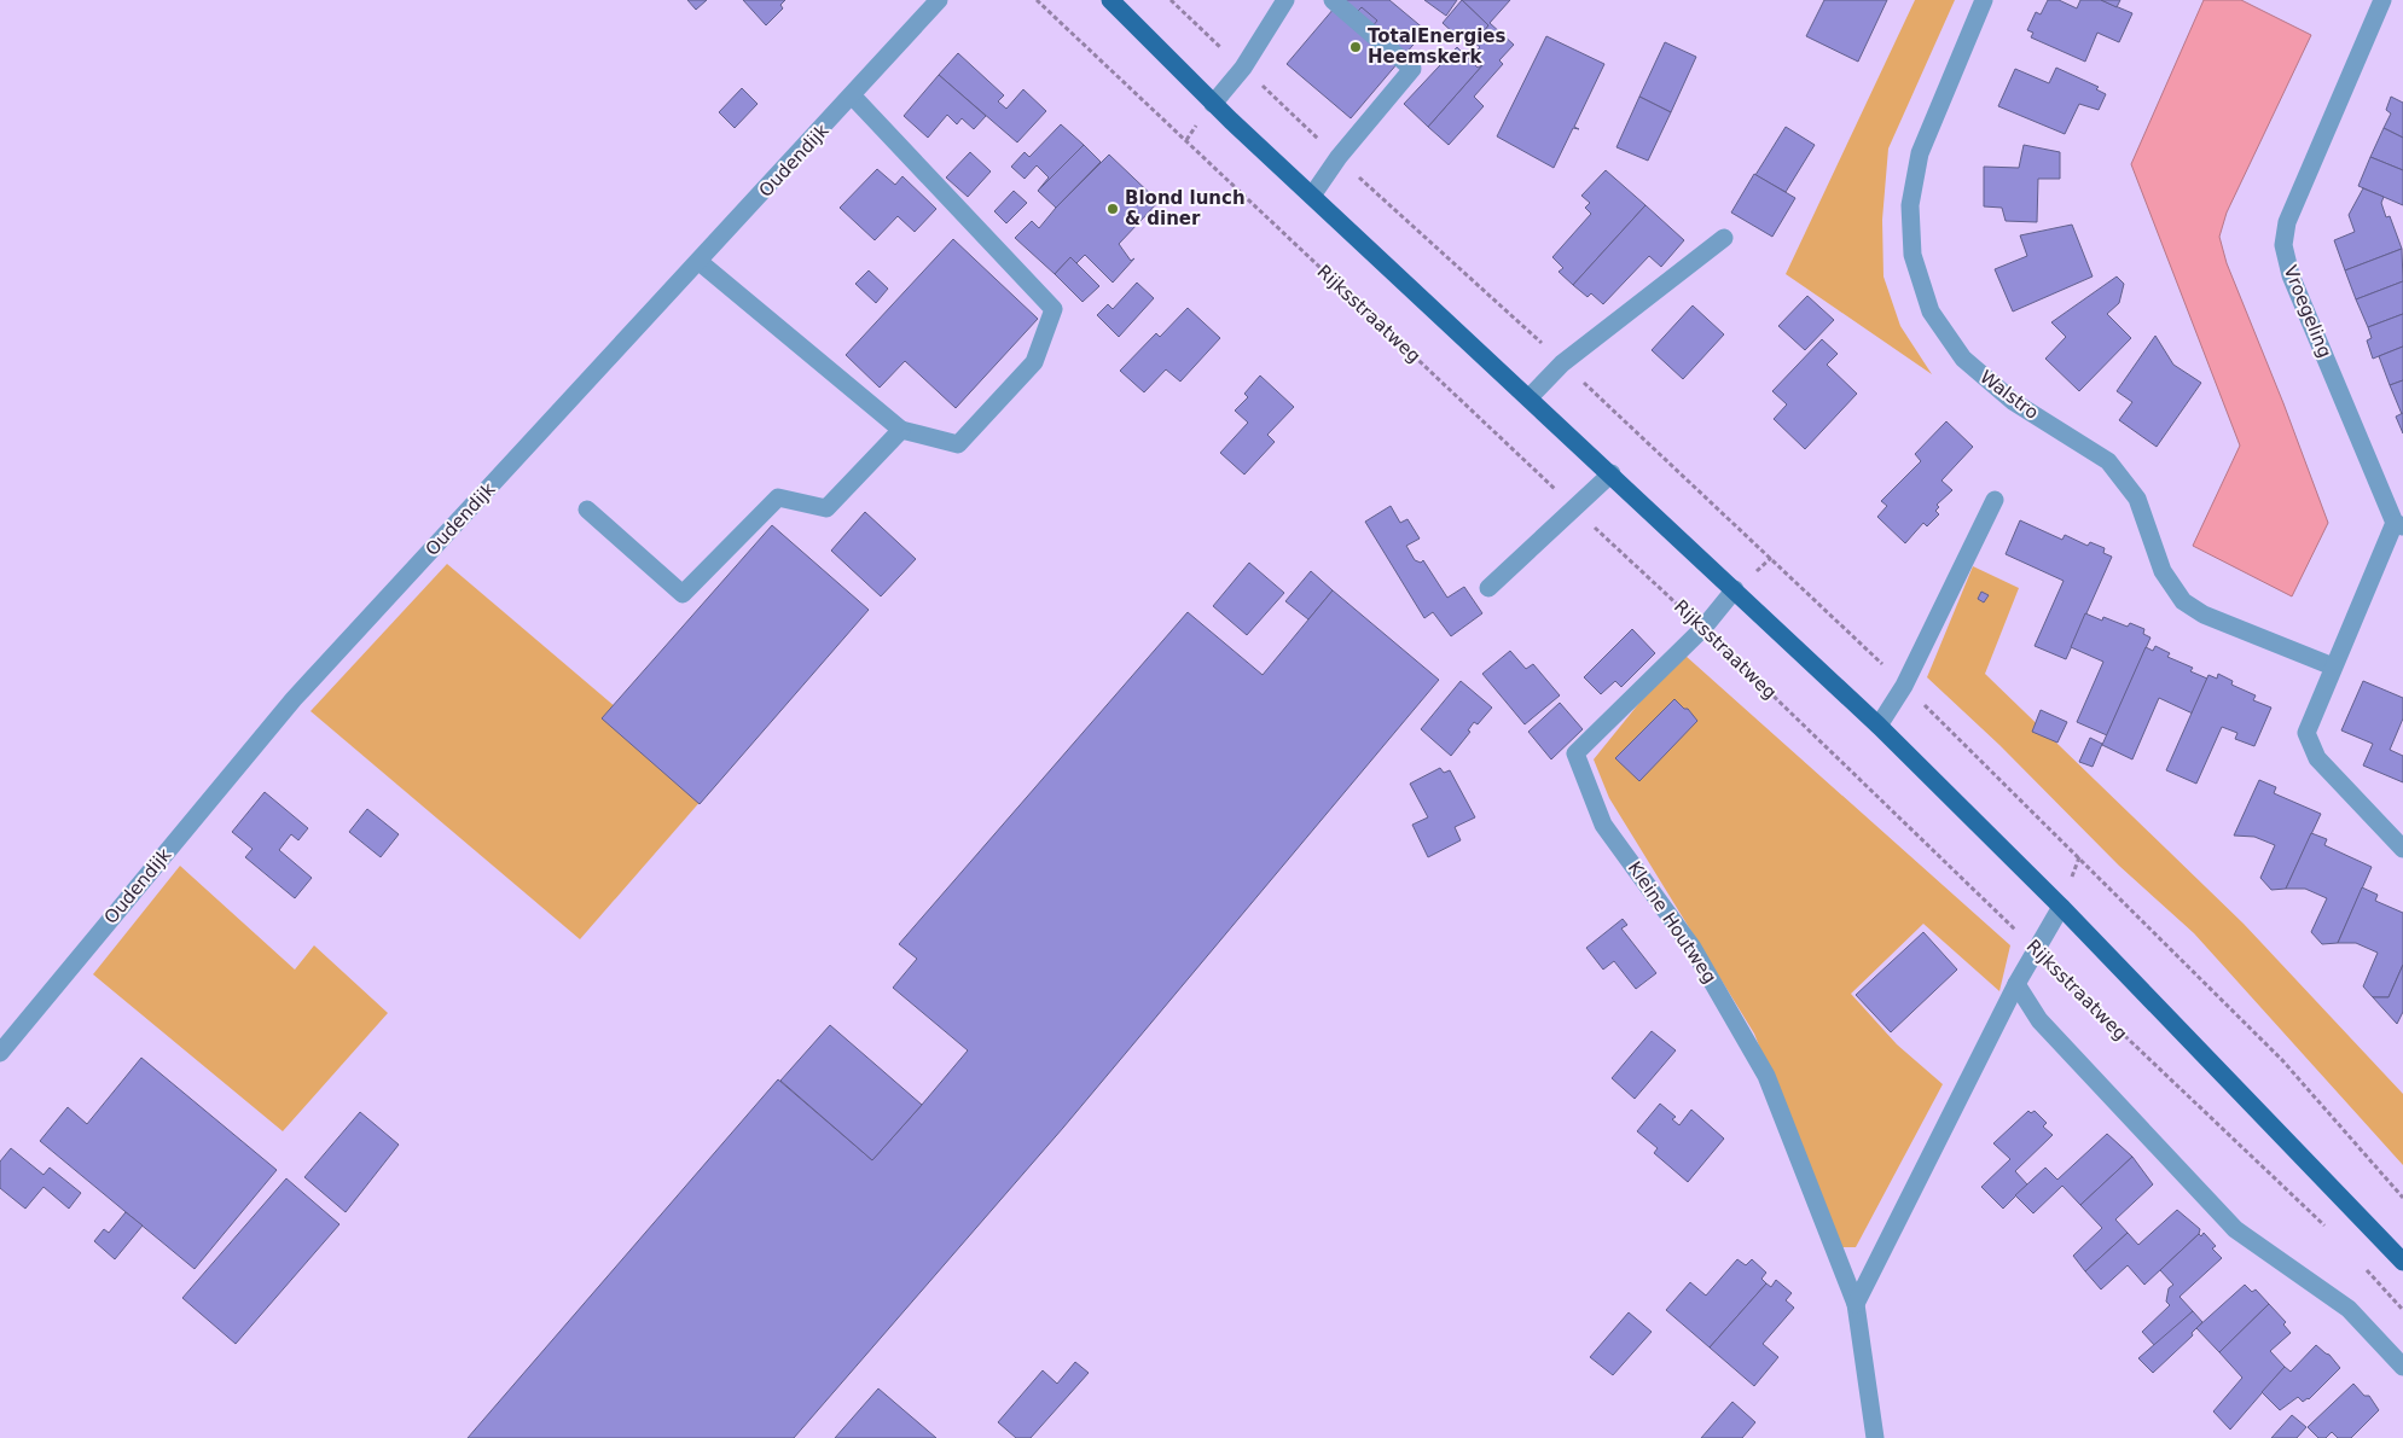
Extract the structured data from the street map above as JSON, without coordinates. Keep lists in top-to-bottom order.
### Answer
{
  "streets": {
    "street": [
      "Oudendijk",
      "Vroegeling",
      "Walstro",
      "Kleine Houtweg"
    ],
    "path": ["Rijksstraatweg"]
  },
  "crossings": [
    ["Vroegeling", "Walstro"],
    ["Rijksstraatweg", "Kleine Houtweg"]
  ],
  "places": ["TotalEnergies Heemskerk", "Blond lunch & diner"]
}
